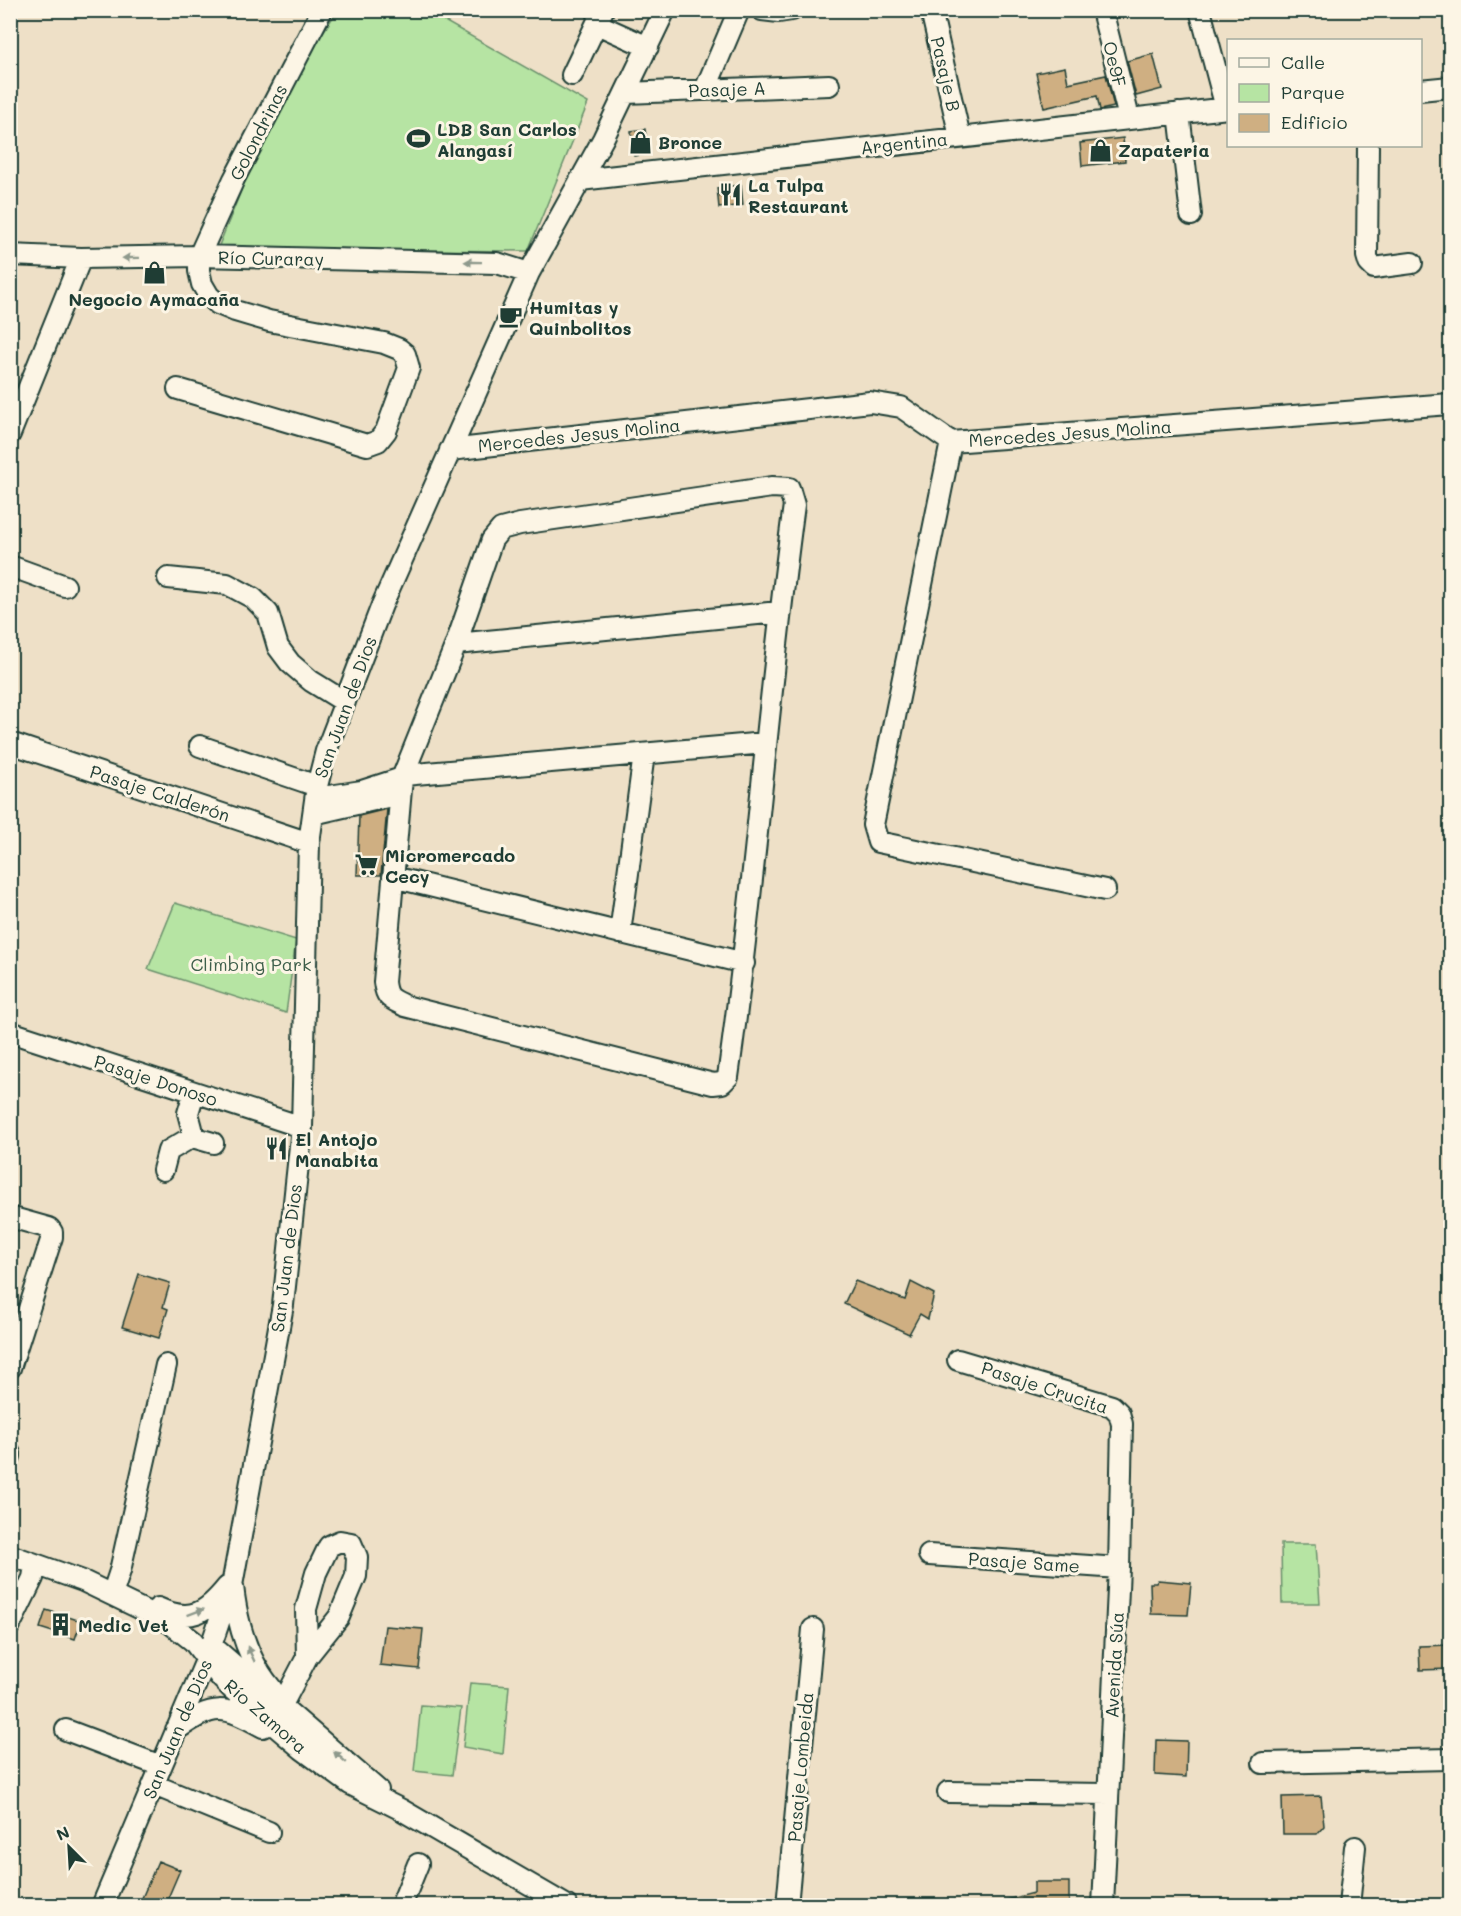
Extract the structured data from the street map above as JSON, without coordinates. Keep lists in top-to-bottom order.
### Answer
{
  "streets": {
    "street": [
      "Oe9F",
      "Pasaje B",
      "Pasaje A",
      "Golondrinas",
      "Argentina",
      "Río Curaray",
      "Mercedes Jesus Molina",
      "San Juan de Dios",
      "Pasaje Calderón",
      "Pasaje Donoso",
      "Pasaje Crucita",
      "Pasaje Same",
      "Avenida Súa",
      "Río Zamora",
      "Pasaje Lombeida"
    ]
  },
  "crossings": [
    ["Oe9F", "Argentina"],
    ["Pasaje B", "Argentina"],
    ["Pasaje A", "San Juan de Dios"],
    ["Golondrinas", "Río Curaray"],
    ["Argentina", "San Juan de Dios"],
    ["Río Curaray", "San Juan de Dios"],
    ["Mercedes Jesus Molina", "San Juan de Dios"],
    ["San Juan de Dios", "Pasaje Calderón"],
    ["San Juan de Dios", "Pasaje Donoso"],
    ["San Juan de Dios", "Río Zamora"],
    ["Pasaje Crucita", "Avenida Súa"],
    ["Pasaje Same", "Avenida Súa"]
  ],
  "one_way": ["Río Curaray"],
  "parks": ["Climbing Park"],
  "places": {
    "sports": ["LDB San Carlos Alangasí"],
    "shop": ["Bronce", "Zapateria", "Negocio Aymacaña"],
    "restaurant": ["La Tulpa Restaurant", "El Antojo Manabita"],
    "cafe": ["Humitas y Quinbolitos"],
    "supermarket": ["Micromercado Cecy"],
    "building": ["Medic Vet"]
  },
  "legend": ["Calle", "Parque", "Edificio"],
  "north": "top left"
}
